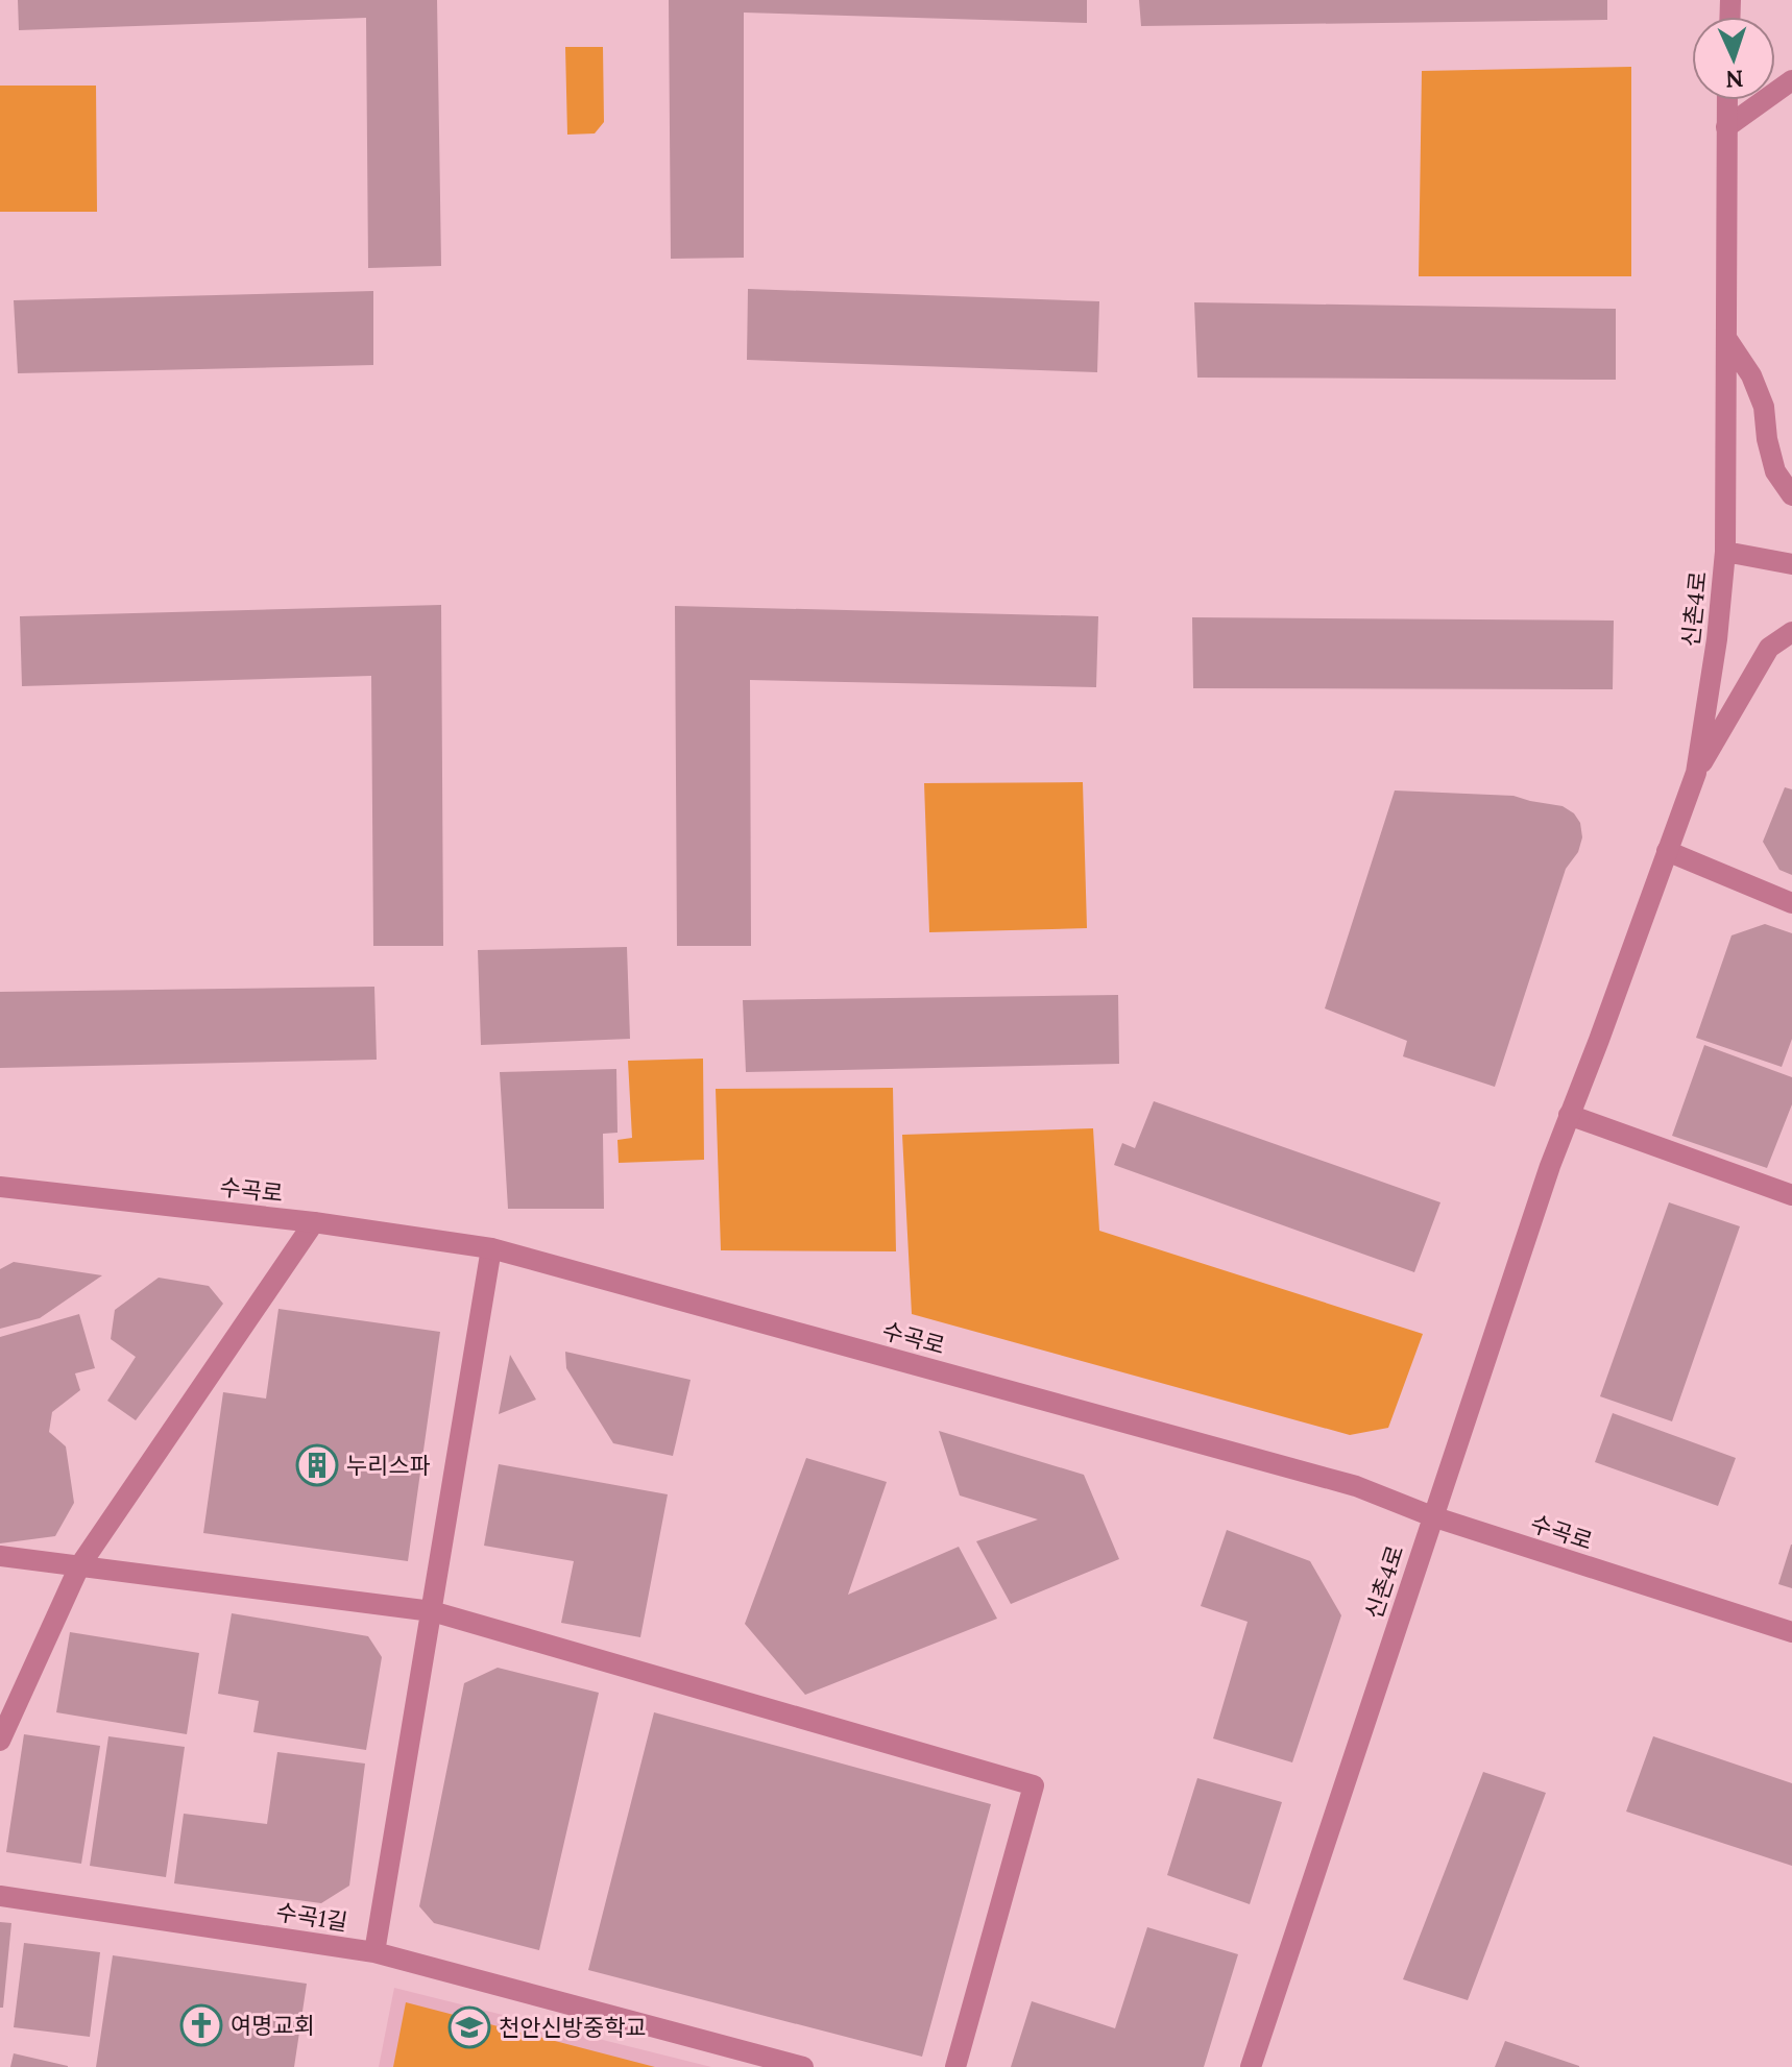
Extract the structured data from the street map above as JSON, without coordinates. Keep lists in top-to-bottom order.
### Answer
{
  "streets": {
    "street": ["신촌4로", "수곡로", "수곡1길"]
  },
  "crossings": [
    ["신촌4로", "수곡로"],
    ["수곡로", "수곡1길"]
  ],
  "places": {
    "building": ["누리스파"],
    "church": ["여명교회"],
    "school or university": ["천안신방중학교"]
  },
  "north": "bottom"
}
